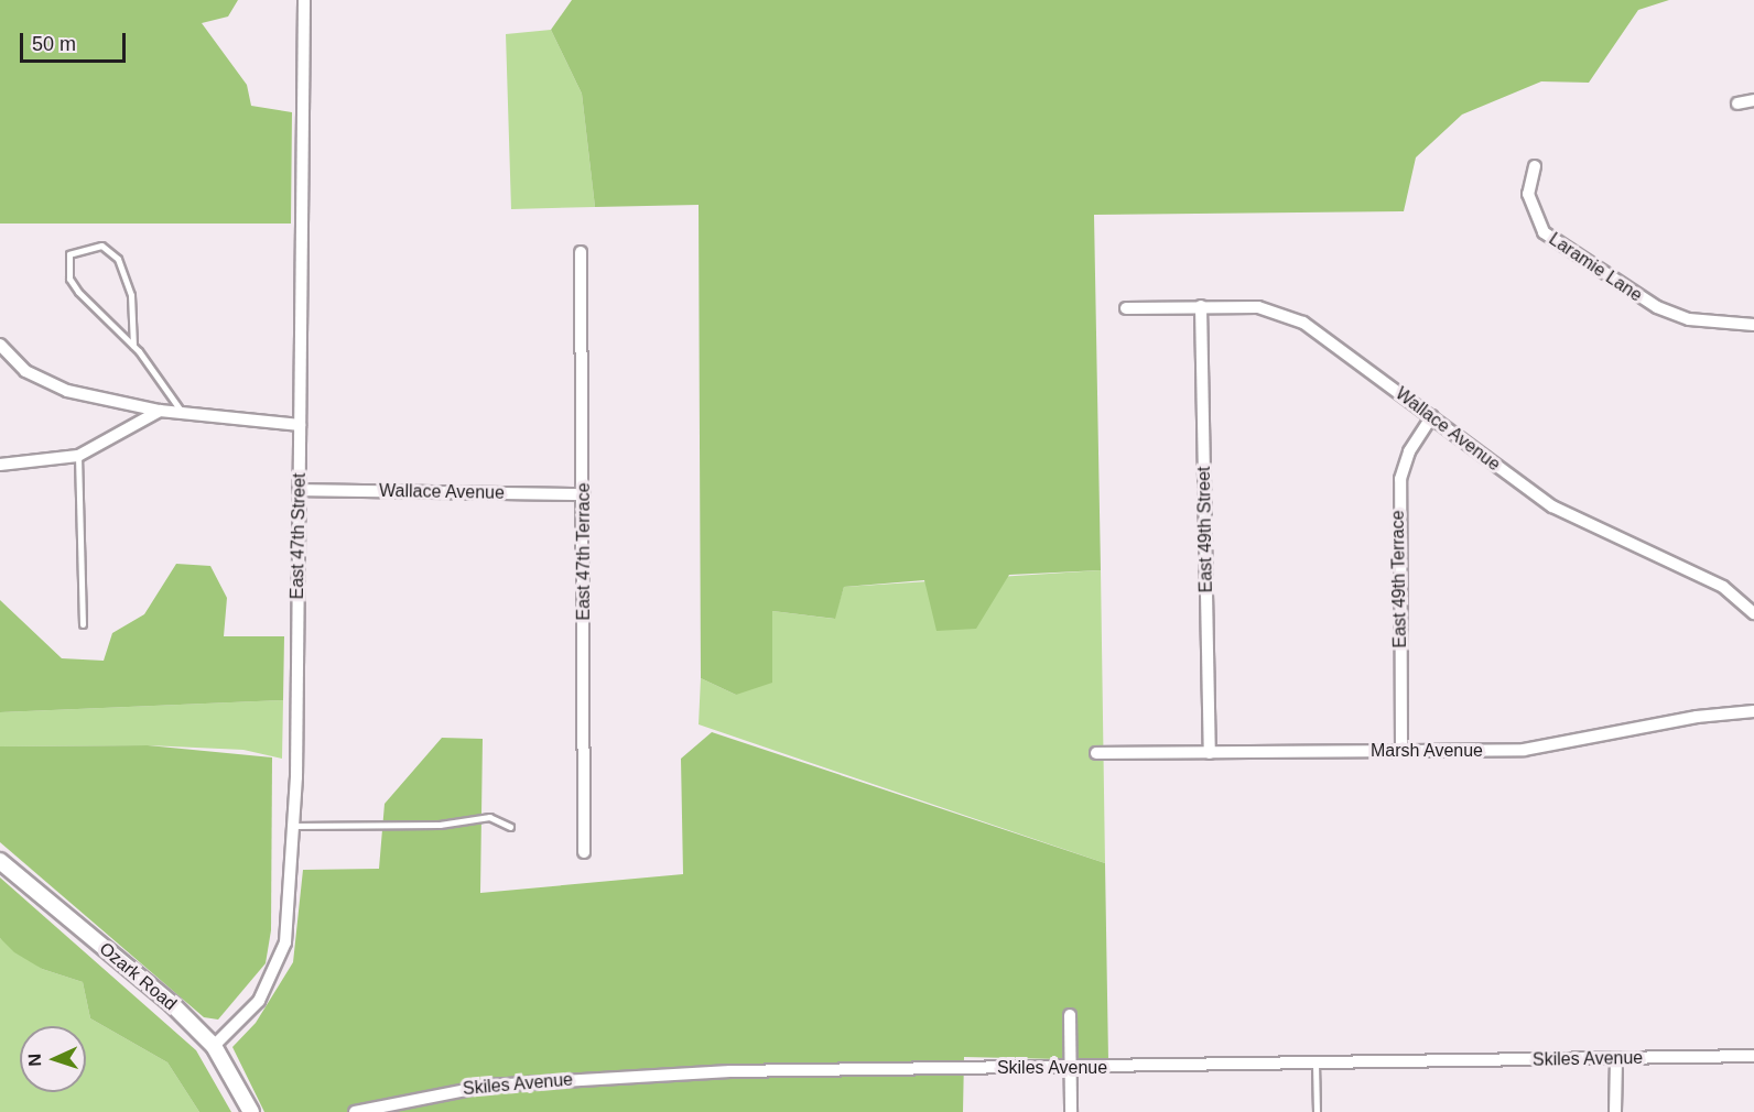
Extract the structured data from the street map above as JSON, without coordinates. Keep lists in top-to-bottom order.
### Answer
{
  "streets": {
    "street": [
      "Laramie Lane",
      "Wallace Avenue",
      "East 49th Street",
      "East 47th Street",
      "East 47th Terrace",
      "East 49th Terrace",
      "Marsh Avenue",
      "Ozark Road",
      "Skiles Avenue"
    ]
  },
  "crossings": [
    ["Wallace Avenue", "East 49th Street"],
    ["Wallace Avenue", "East 47th Street"],
    ["Wallace Avenue", "East 47th Terrace"],
    ["Wallace Avenue", "East 49th Terrace"],
    ["East 49th Street", "Marsh Avenue"],
    ["East 47th Street", "Ozark Road"],
    ["East 49th Terrace", "Marsh Avenue"]
  ],
  "scale_bar": "50 m",
  "north": "left"
}
